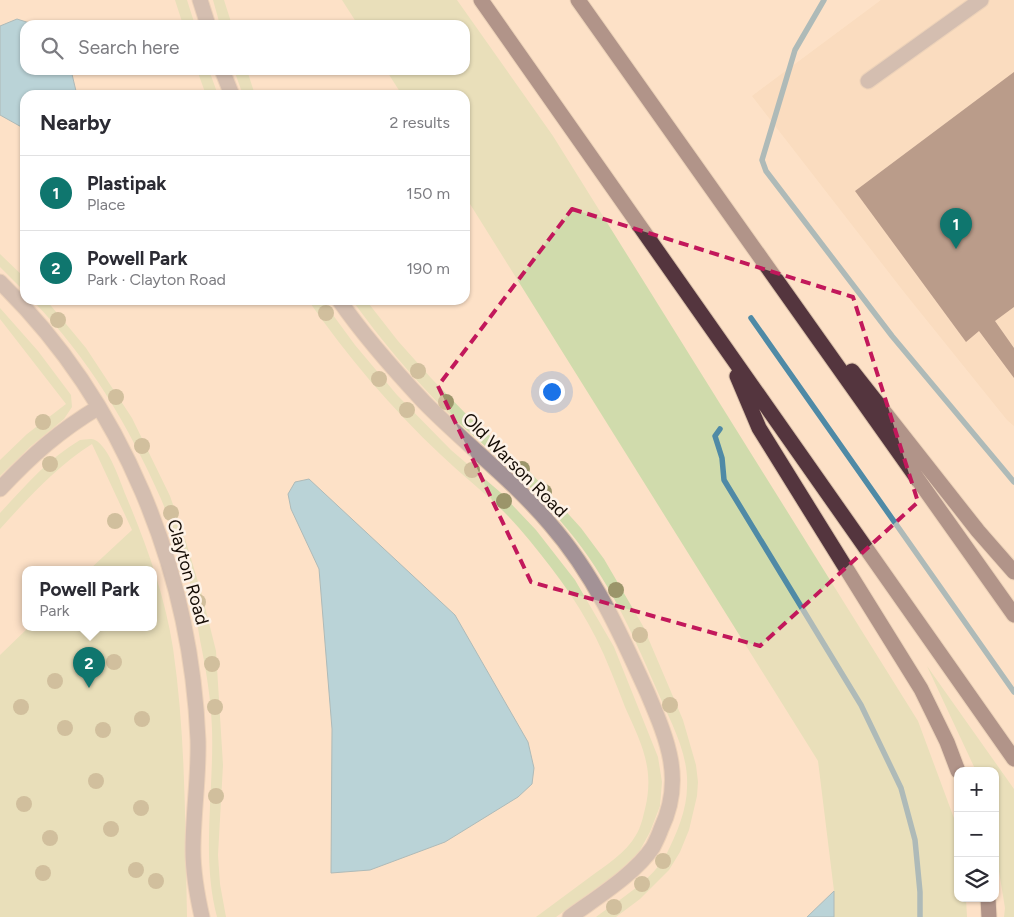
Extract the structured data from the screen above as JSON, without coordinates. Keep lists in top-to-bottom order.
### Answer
{
  "streets": {
    "street": ["Old Warson Road", "Clayton Road"]
  },
  "page": {
    "search": "Search here",
    "heading": ["Nearby", "2 results"],
    "list": [
      {
        "mark": "1",
        "name": "Plastipak",
        "note": "Place",
        "value": "150 m"
      },
      {
        "mark": "2",
        "name": "Powell Park",
        "note": "Park · Clayton Road",
        "value": "190 m"
      }
    ],
    "pins": ["1", "2"],
    "popup": ["Powell Park", "Park"],
    "map_buttons": ["+", "−"]
  }
}
